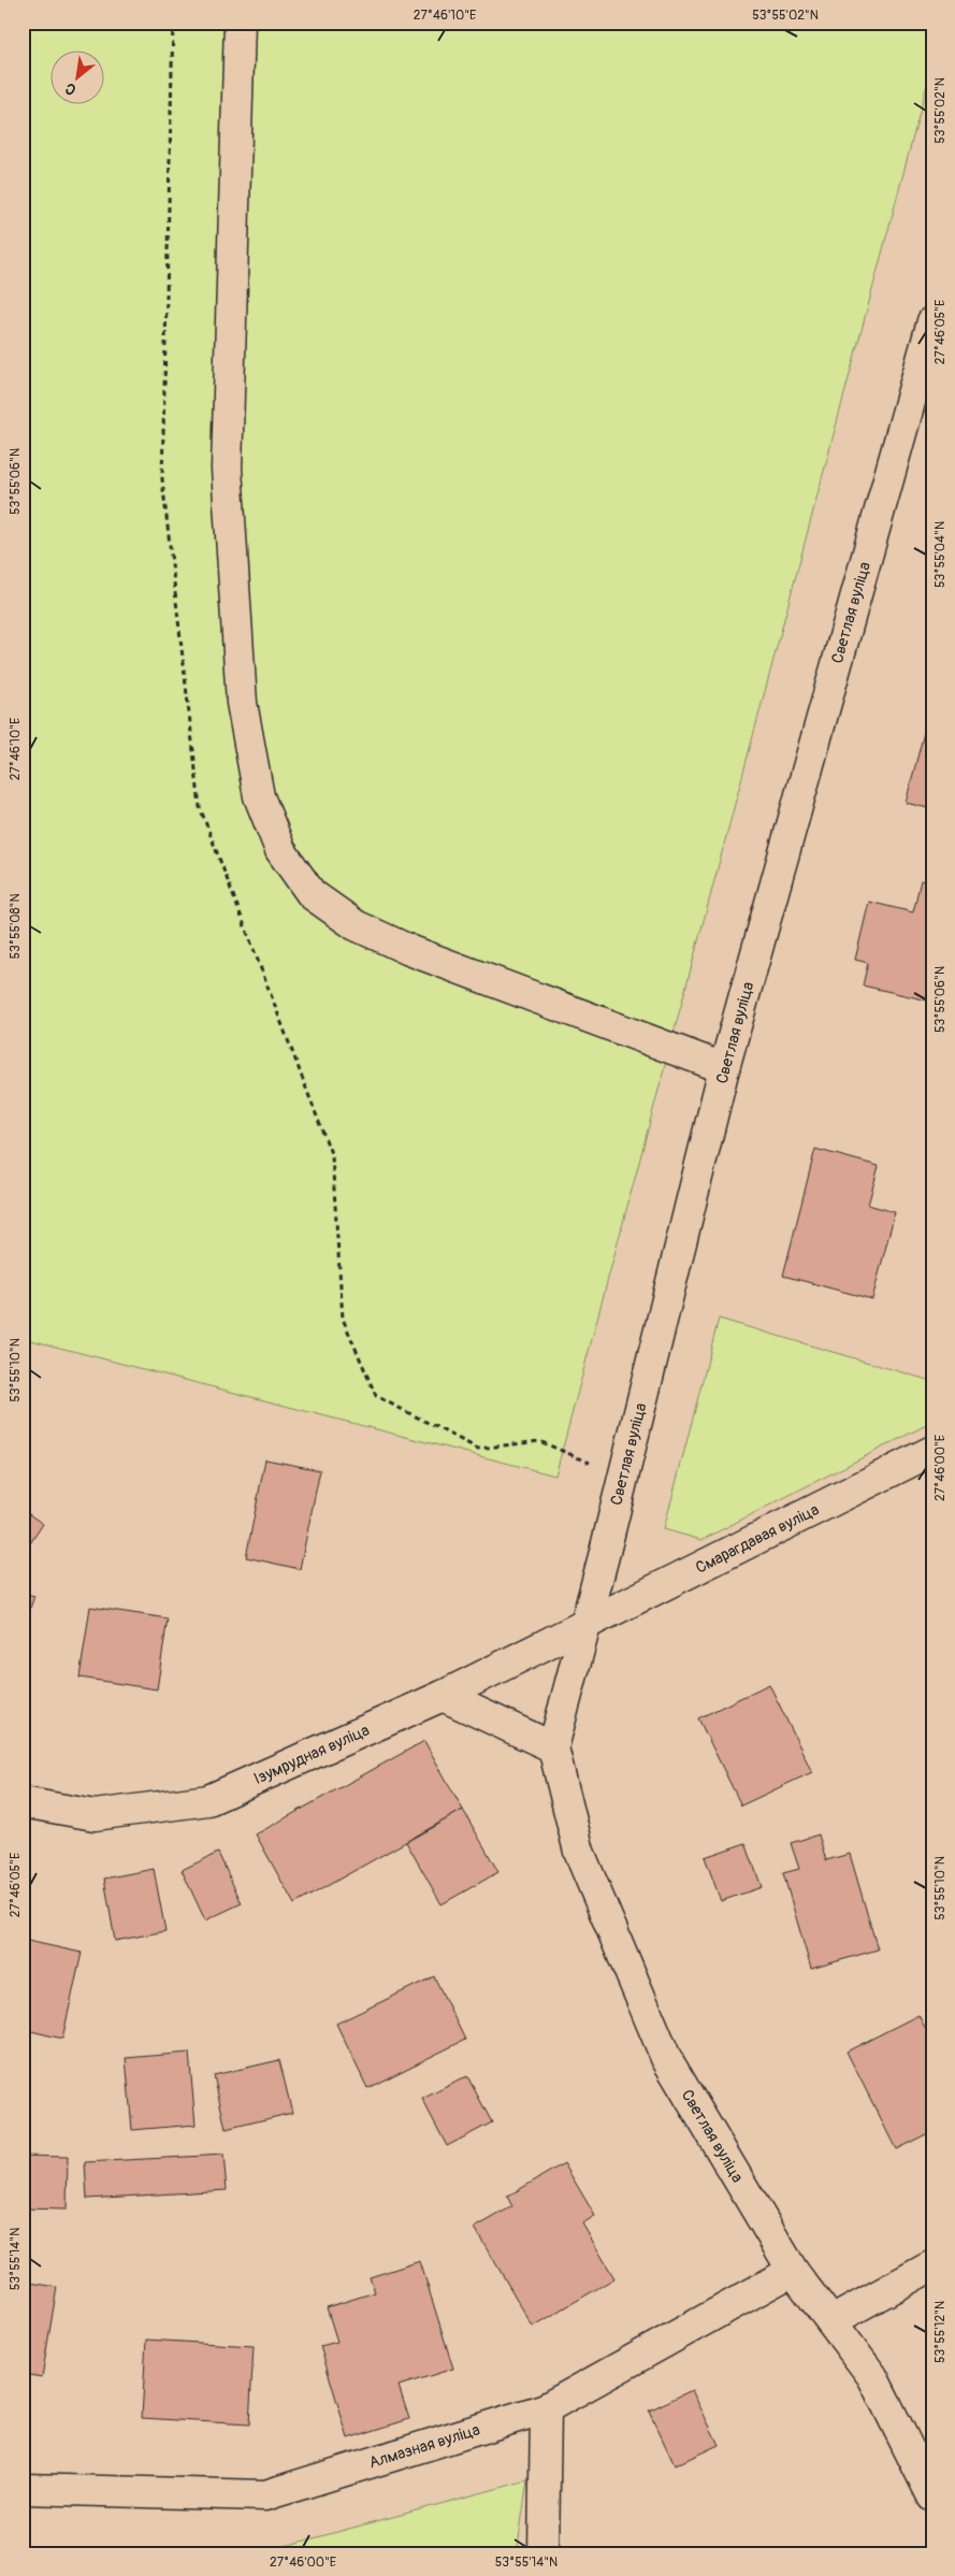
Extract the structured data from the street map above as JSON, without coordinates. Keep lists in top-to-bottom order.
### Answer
{
  "streets": {
    "street": [
      "Светлая вуліца",
      "Смарагдавая вуліца",
      "Ізумрудная вуліца",
      "Алмазная вуліца"
    ]
  },
  "crossings": [
    ["Светлая вуліца", "Смарагдавая вуліца"],
    ["Светлая вуліца", "Ізумрудная вуліца"],
    ["Светлая вуліца", "Алмазная вуліца"],
    ["Смарагдавая вуліца", "Ізумрудная вуліца"]
  ],
  "north": "bottom left",
  "coordinates": [
    "27°46'10\"E",
    "53°55'02\"N",
    "27°46'05\"E",
    "53°55'06\"N",
    "53°55'04\"N",
    "53°55'08\"N",
    "53°55'10\"N",
    "27°46'00\"E",
    "53°55'14\"N",
    "53°55'12\"N"
  ]
}
